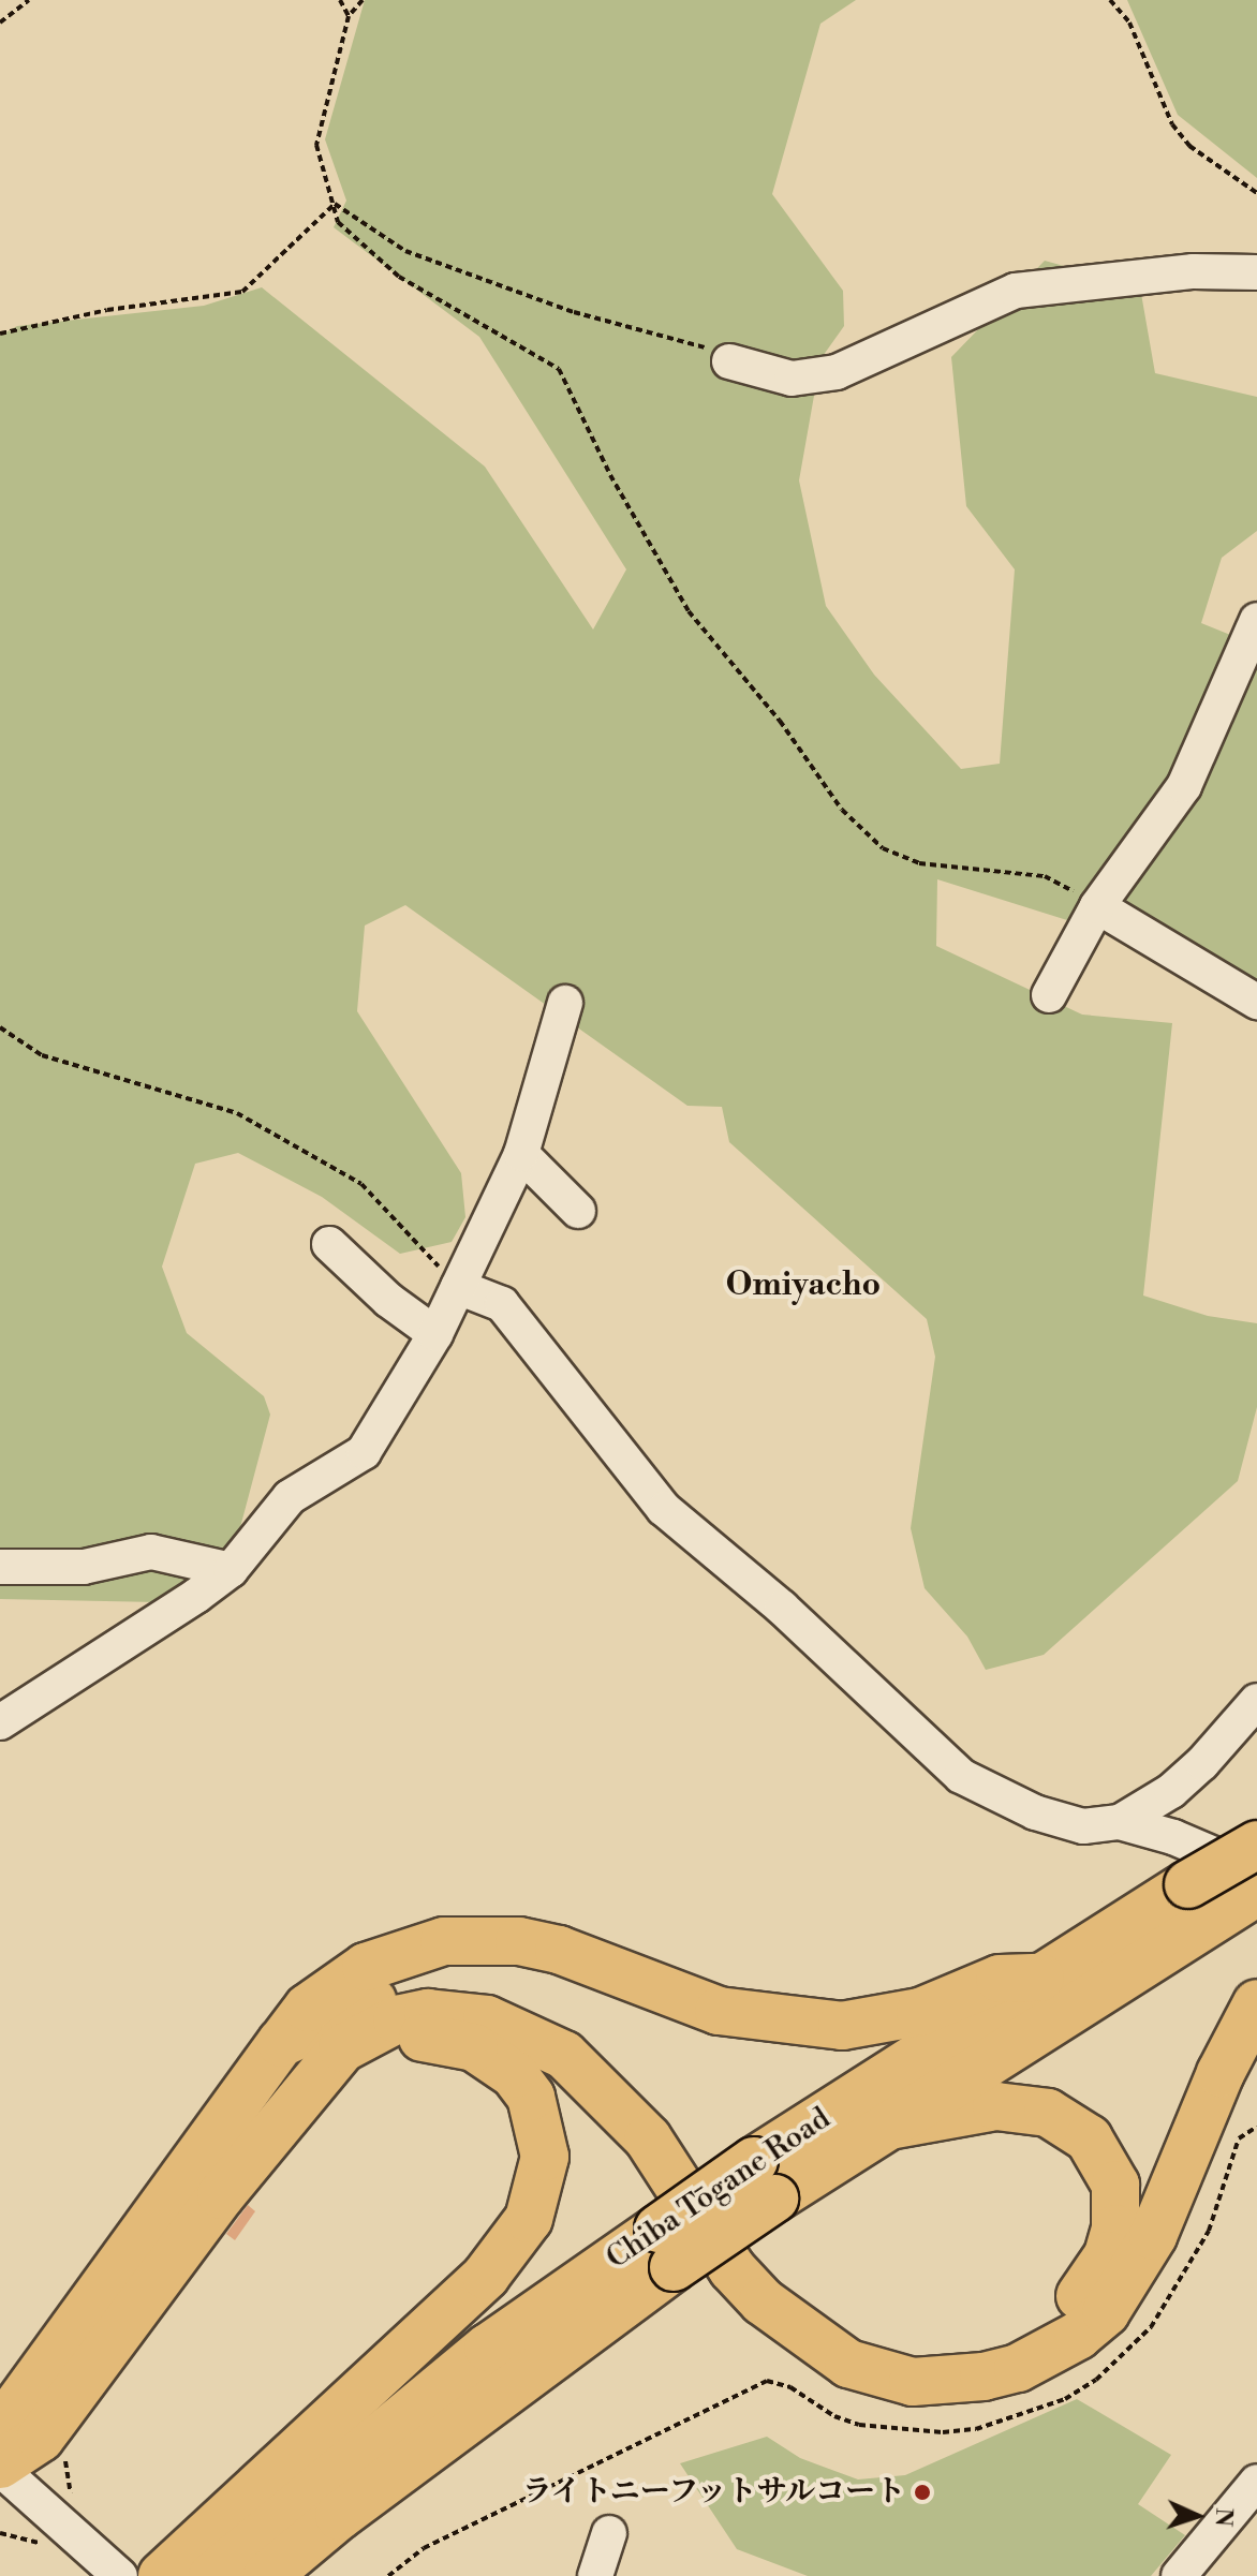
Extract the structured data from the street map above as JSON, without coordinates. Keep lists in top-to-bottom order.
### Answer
{
  "streets": {
    "highway": ["Chiba Tōgane Road"]
  },
  "districts": ["Omiyacho"],
  "places": ["ライトニーフットサルコート"],
  "north": "right"
}
